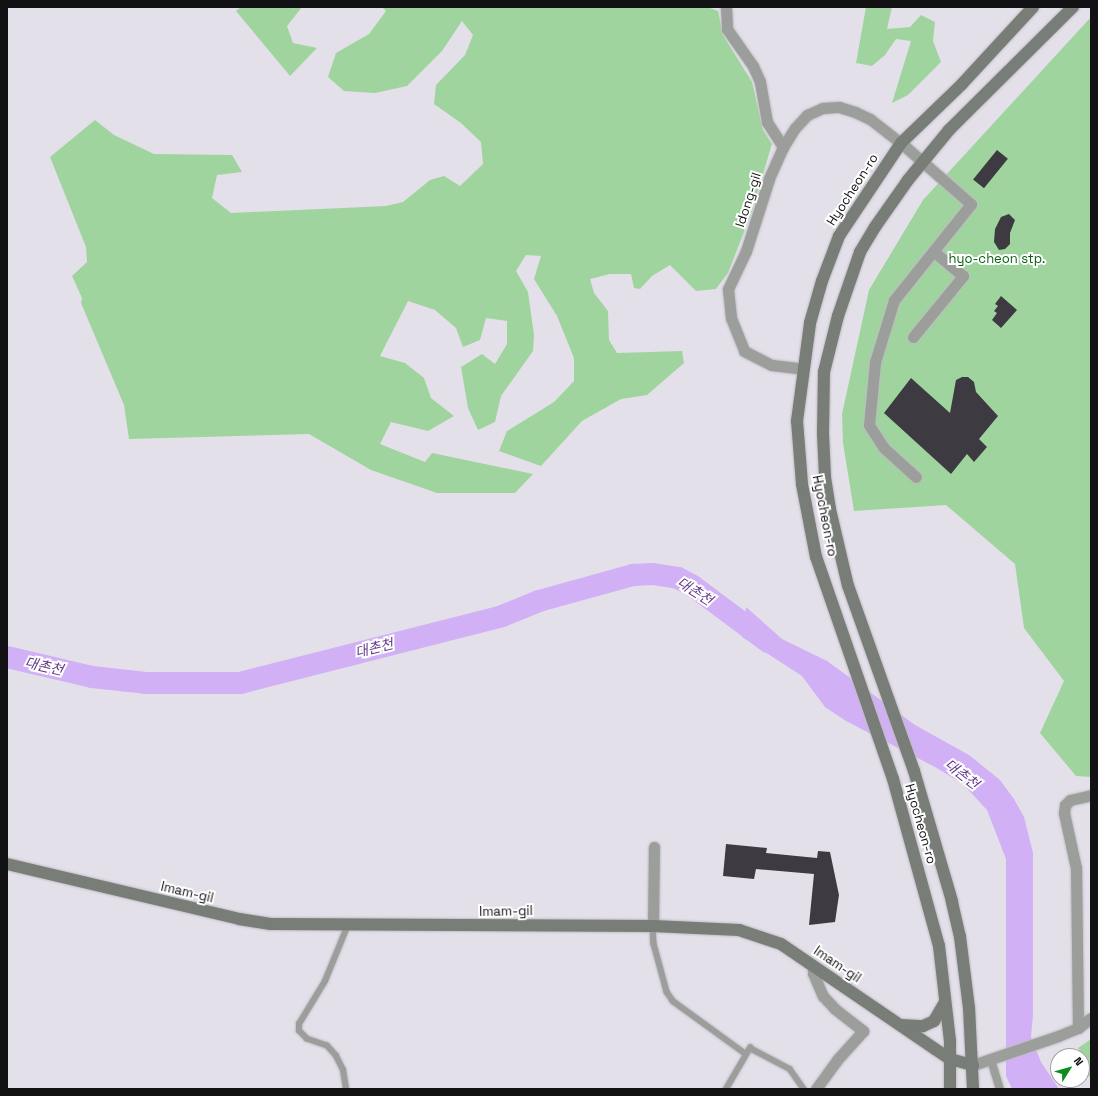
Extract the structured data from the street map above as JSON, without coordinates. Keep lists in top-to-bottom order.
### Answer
{
  "streets": {
    "main road": ["Hyocheon-ro", "Imam-gil"],
    "street": ["Idong-gil"]
  },
  "crossings": [
    ["Hyocheon-ro", "Idong-gil"],
    ["Hyocheon-ro", "Imam-gil"]
  ],
  "water": ["대촌천"],
  "parks": ["hyo-cheon stp."],
  "north": "top right"
}
